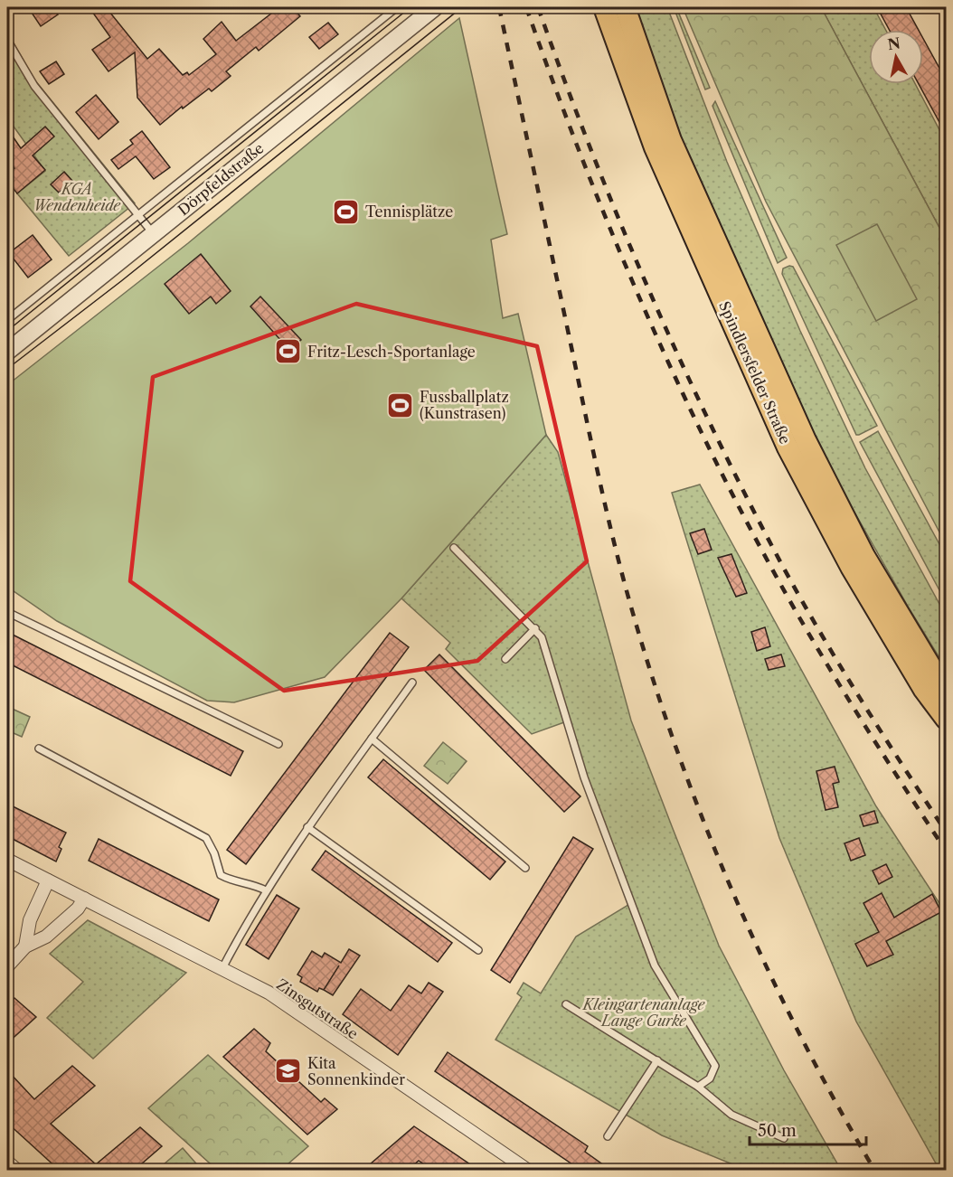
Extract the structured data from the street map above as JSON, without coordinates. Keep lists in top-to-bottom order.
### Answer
{
  "streets": {
    "highway": ["Spindlersfelder Straße"],
    "street": ["Dörpfeldstraße", "Zinsgutstraße"]
  },
  "parks": ["KGA Wendenheide", "Kleingartenanlage Lange Gurke"],
  "places": {
    "sports": ["Tennisplätze", "Fritz-Lesch-Sportanlage", "Fussballplatz (Kunstrasen)"],
    "school or university": ["Kita Sonnenkinder"]
  },
  "scale_bar": "50 m",
  "north": "top"
}
